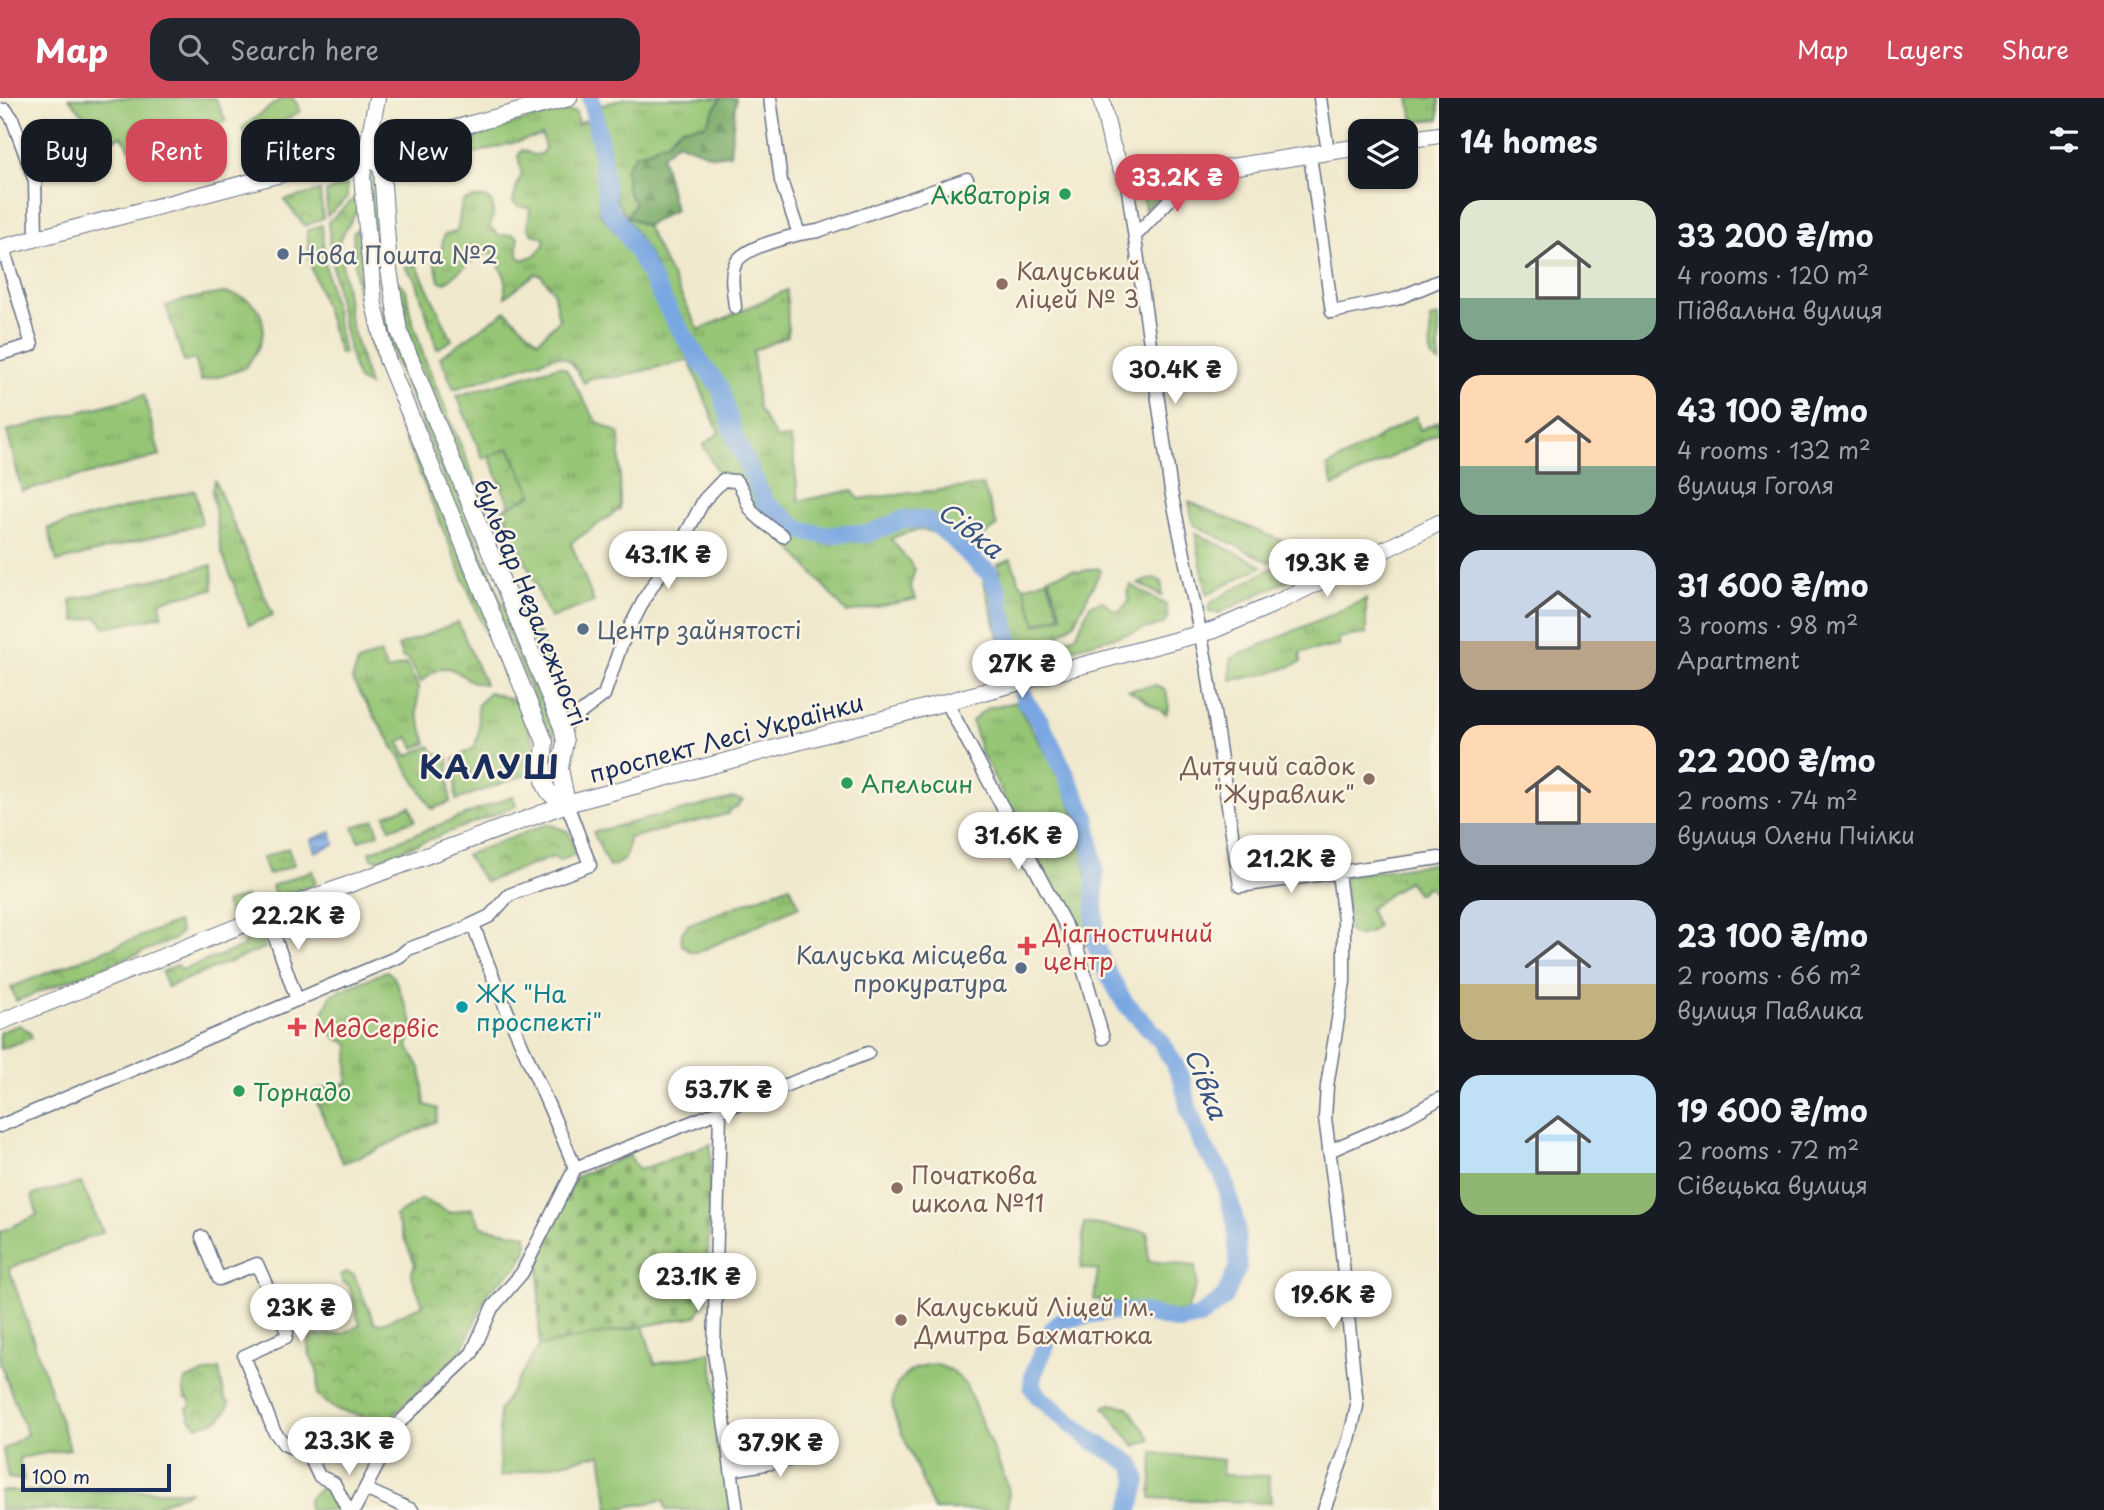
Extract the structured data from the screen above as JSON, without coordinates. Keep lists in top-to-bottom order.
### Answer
{
  "streets": {
    "main road": ["бульвар Незалежності", "проспект Лесі Українки"]
  },
  "crossings": [
    ["бульвар Незалежності", "проспект Лесі Українки"]
  ],
  "districts": ["КАЛУШ"],
  "water": ["Сівка"],
  "places": {
    "other": [
      "Акваторія",
      "Нова Пошта №2",
      "Калуський ліцей № 3",
      "Центр зайнятості",
      "Дитячий садок \"Журавлик\"",
      "Апельсин",
      "Калуська місцева прокуратура",
      "ЖК \"На проспекті\"",
      "Торнадо",
      "Початкова школа №11",
      "Калуський Ліцей ім. Дмитра Бахматюка"
    ],
    "health": ["Діагностичний центр", "МедСервіс"]
  },
  "scale_bar": "100 m",
  "page": {
    "header": "Map",
    "search": "Search here",
    "nav": ["Map", "Layers", "Share"],
    "heading": "14 homes",
    "chip": [
      "Buy",
      "Rent",
      "Filters",
      "New"
    ],
    "price": [
      "33.2K ₴",
      "30.4K ₴",
      "43.1K ₴",
      "19.3K ₴",
      "27K ₴",
      "31.6K ₴",
      "21.2K ₴",
      "22.2K ₴",
      "53.7K ₴",
      "23.1K ₴",
      "19.6K ₴",
      "23K ₴",
      "23.3K ₴",
      "37.9K ₴"
    ],
    "list": [
      {
        "name": "33 200 ₴/mo",
        "note": "4 rooms · 120 m² · Підвальна вулиця"
      },
      {
        "name": "43 100 ₴/mo",
        "note": "4 rooms · 132 m² · вулиця Гоголя"
      },
      {
        "name": "31 600 ₴/mo",
        "note": "3 rooms · 98 m² · Apartment"
      },
      {
        "name": "22 200 ₴/mo",
        "note": "2 rooms · 74 m² · вулиця Олени Пчілки"
      },
      {
        "name": "23 100 ₴/mo",
        "note": "2 rooms · 66 m² · вулиця Павлика"
      },
      {
        "name": "19 600 ₴/mo",
        "note": "2 rooms · 72 m² · Сівецька вулиця"
      }
    ],
    "scale": "100 m"
  }
}
